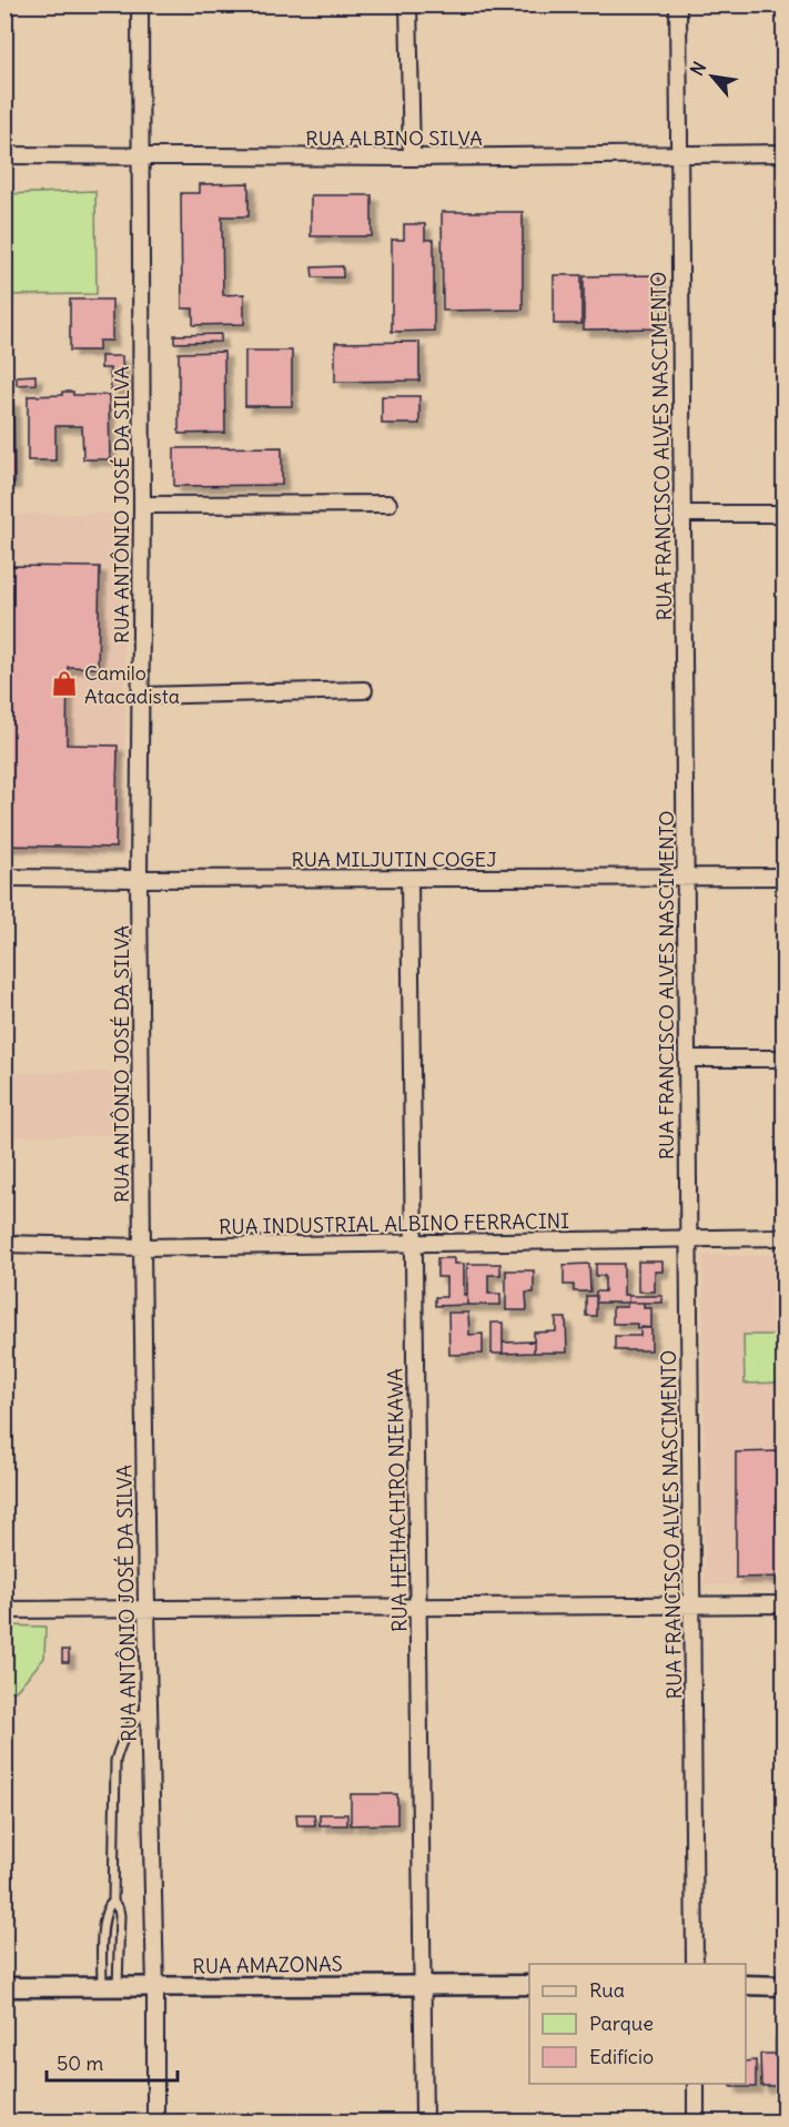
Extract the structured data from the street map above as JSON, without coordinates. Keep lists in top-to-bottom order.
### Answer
{
  "streets": {
    "street": [
      "RUA ALBINO SILVA",
      "RUA FRANCISCO ALVES NASCIMENTO",
      "RUA ANTÔNIO JOSÉ DA SILVA",
      "RUA MILJUTIN COGEJ",
      "RUA INDUSTRIAL ALBINO FERRACINI",
      "RUA HEIHACHIRO NIEKAWA",
      "RUA AMAZONAS"
    ]
  },
  "crossings": [
    ["RUA ALBINO SILVA", "RUA FRANCISCO ALVES NASCIMENTO"],
    ["RUA ALBINO SILVA", "RUA ANTÔNIO JOSÉ DA SILVA"],
    ["RUA FRANCISCO ALVES NASCIMENTO", "RUA MILJUTIN COGEJ"],
    ["RUA FRANCISCO ALVES NASCIMENTO", "RUA INDUSTRIAL ALBINO FERRACINI"],
    ["RUA ANTÔNIO JOSÉ DA SILVA", "RUA MILJUTIN COGEJ"],
    ["RUA ANTÔNIO JOSÉ DA SILVA", "RUA INDUSTRIAL ALBINO FERRACINI"],
    ["RUA ANTÔNIO JOSÉ DA SILVA", "RUA AMAZONAS"],
    ["RUA MILJUTIN COGEJ", "RUA HEIHACHIRO NIEKAWA"],
    ["RUA INDUSTRIAL ALBINO FERRACINI", "RUA HEIHACHIRO NIEKAWA"],
    ["RUA HEIHACHIRO NIEKAWA", "RUA AMAZONAS"]
  ],
  "places": {
    "shop": ["Camilo Atacadista"]
  },
  "legend": ["Rua", "Parque", "Edifício"],
  "scale_bar": "50 m",
  "north": "top left"
}
